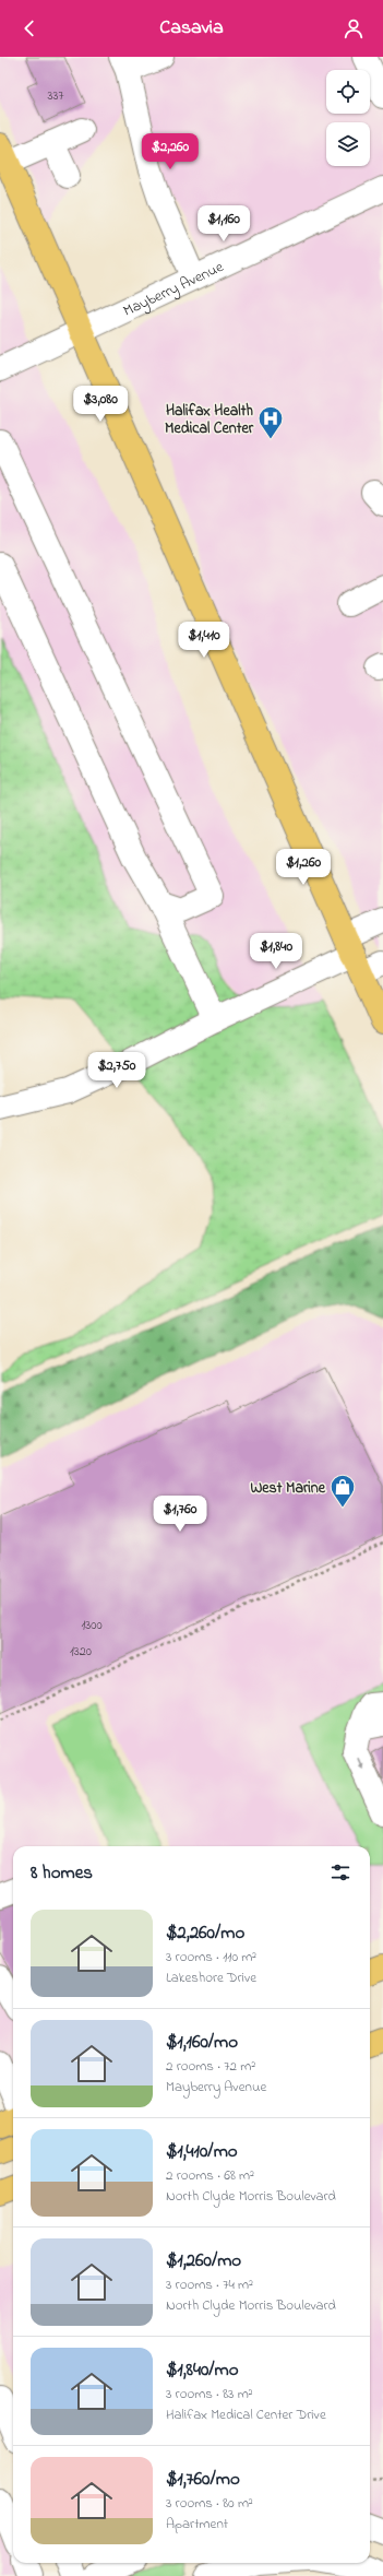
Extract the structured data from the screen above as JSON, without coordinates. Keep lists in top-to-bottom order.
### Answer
{
  "streets": {
    "street": ["Mayberry Avenue"]
  },
  "places": {
    "hospital": ["Halifax Health Medical Center"],
    "shop": ["West Marine"]
  },
  "house_numbers": ["337", "1300", "1320"],
  "page": {
    "header": "Casavia",
    "price": [
      "$2,260",
      "$1,160",
      "$3,080",
      "$1,410",
      "$1,260",
      "$1,840",
      "$2,750",
      "$1,760"
    ],
    "heading": "8 homes",
    "list": [
      {
        "name": "$2,260/mo",
        "note": "3 rooms · 110 m² · Lakeshore Drive"
      },
      {
        "name": "$1,160/mo",
        "note": "2 rooms · 72 m² · Mayberry Avenue"
      },
      {
        "name": "$1,410/mo",
        "note": "2 rooms · 68 m² · North Clyde Morris Boulevard"
      },
      {
        "name": "$1,260/mo",
        "note": "3 rooms · 74 m² · North Clyde Morris Boulevard"
      },
      {
        "name": "$1,840/mo",
        "note": "3 rooms · 83 m² · Halifax Medical Center Drive"
      },
      {
        "name": "$1,760/mo",
        "note": "3 rooms · 80 m² · Apartment"
      }
    ]
  }
}
